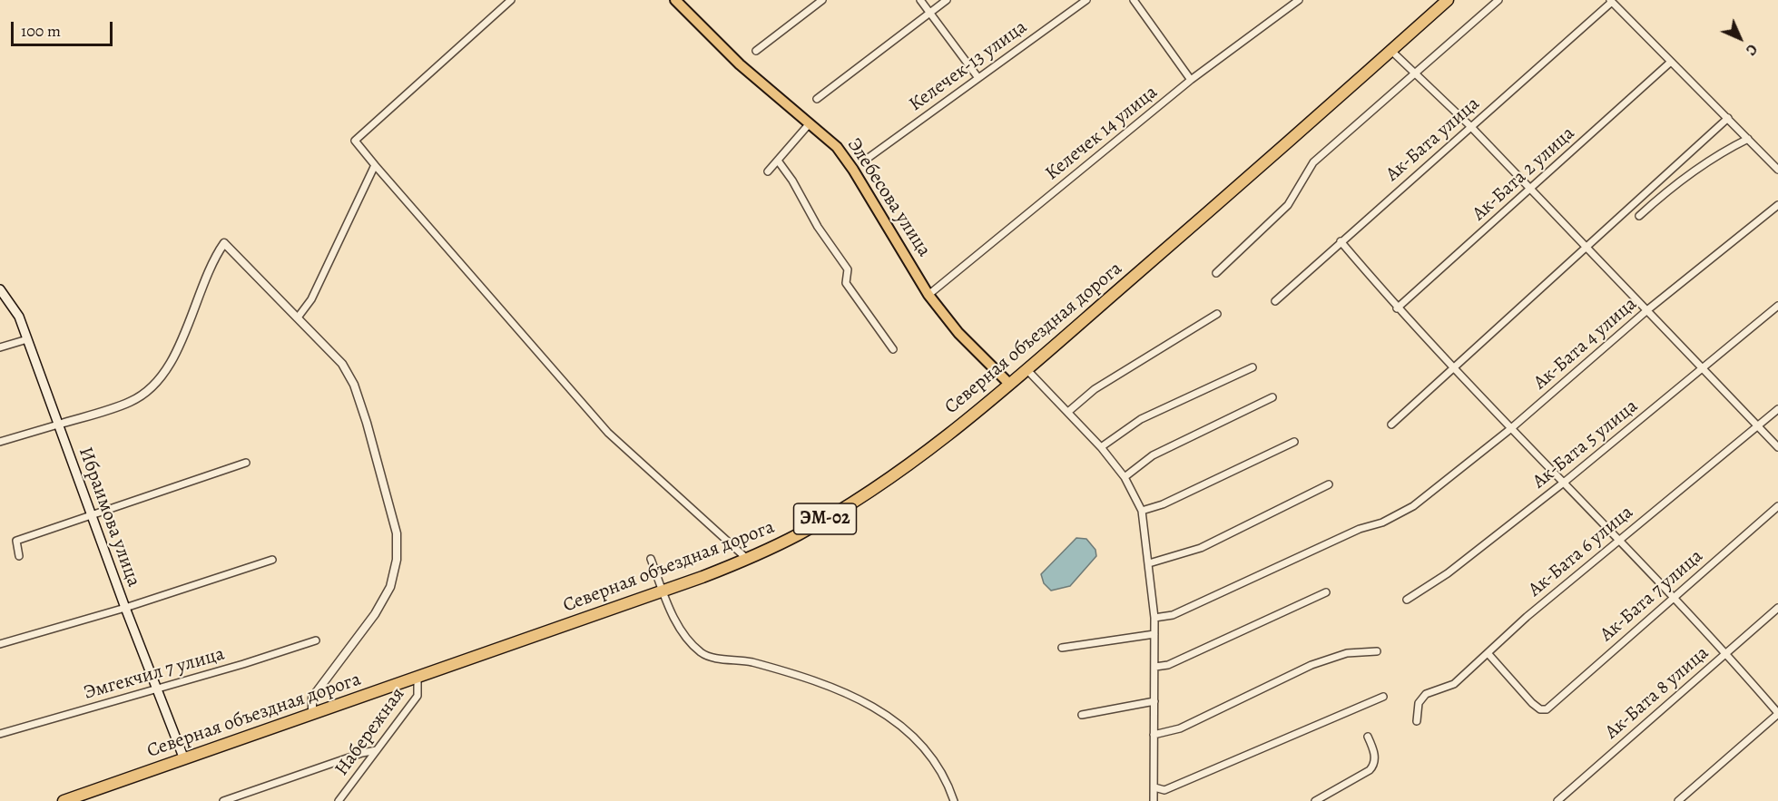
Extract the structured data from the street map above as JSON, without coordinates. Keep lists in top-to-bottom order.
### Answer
{
  "streets": {
    "highway": ["Северная объездная дорога", "ЭМ-02"],
    "main road": ["Элебесова улица", "Ибраимова улица"],
    "street": [
      "Келечек-13 улица",
      "Келечек 14 улица",
      "Ак-Бата улица",
      "Ак-Бата 2 улица",
      "Ак-Бата 4 улица",
      "Ак-Бата 5 улица",
      "Ак-Бата 6 улица",
      "Ак-Бата 7 улица",
      "Эмгекчил 7 улица",
      "Ак-Бата 8 улица",
      "Набережная"
    ]
  },
  "crossings": [
    ["Келечек 14 улица", "Элебесова улица"],
    ["Элебесова улица", "Северная объездная дорога"],
    ["Северная объездная дорога", "Ибраимова улица"],
    ["Северная объездная дорога", "Набережная"],
    ["Ибраимова улица", "Эмгекчил 7 улица"],
    ["Ак-Бата 6 улица", "Ак-Бата 7 улица"]
  ],
  "scale_bar": "100 m",
  "north": "bottom right"
}
